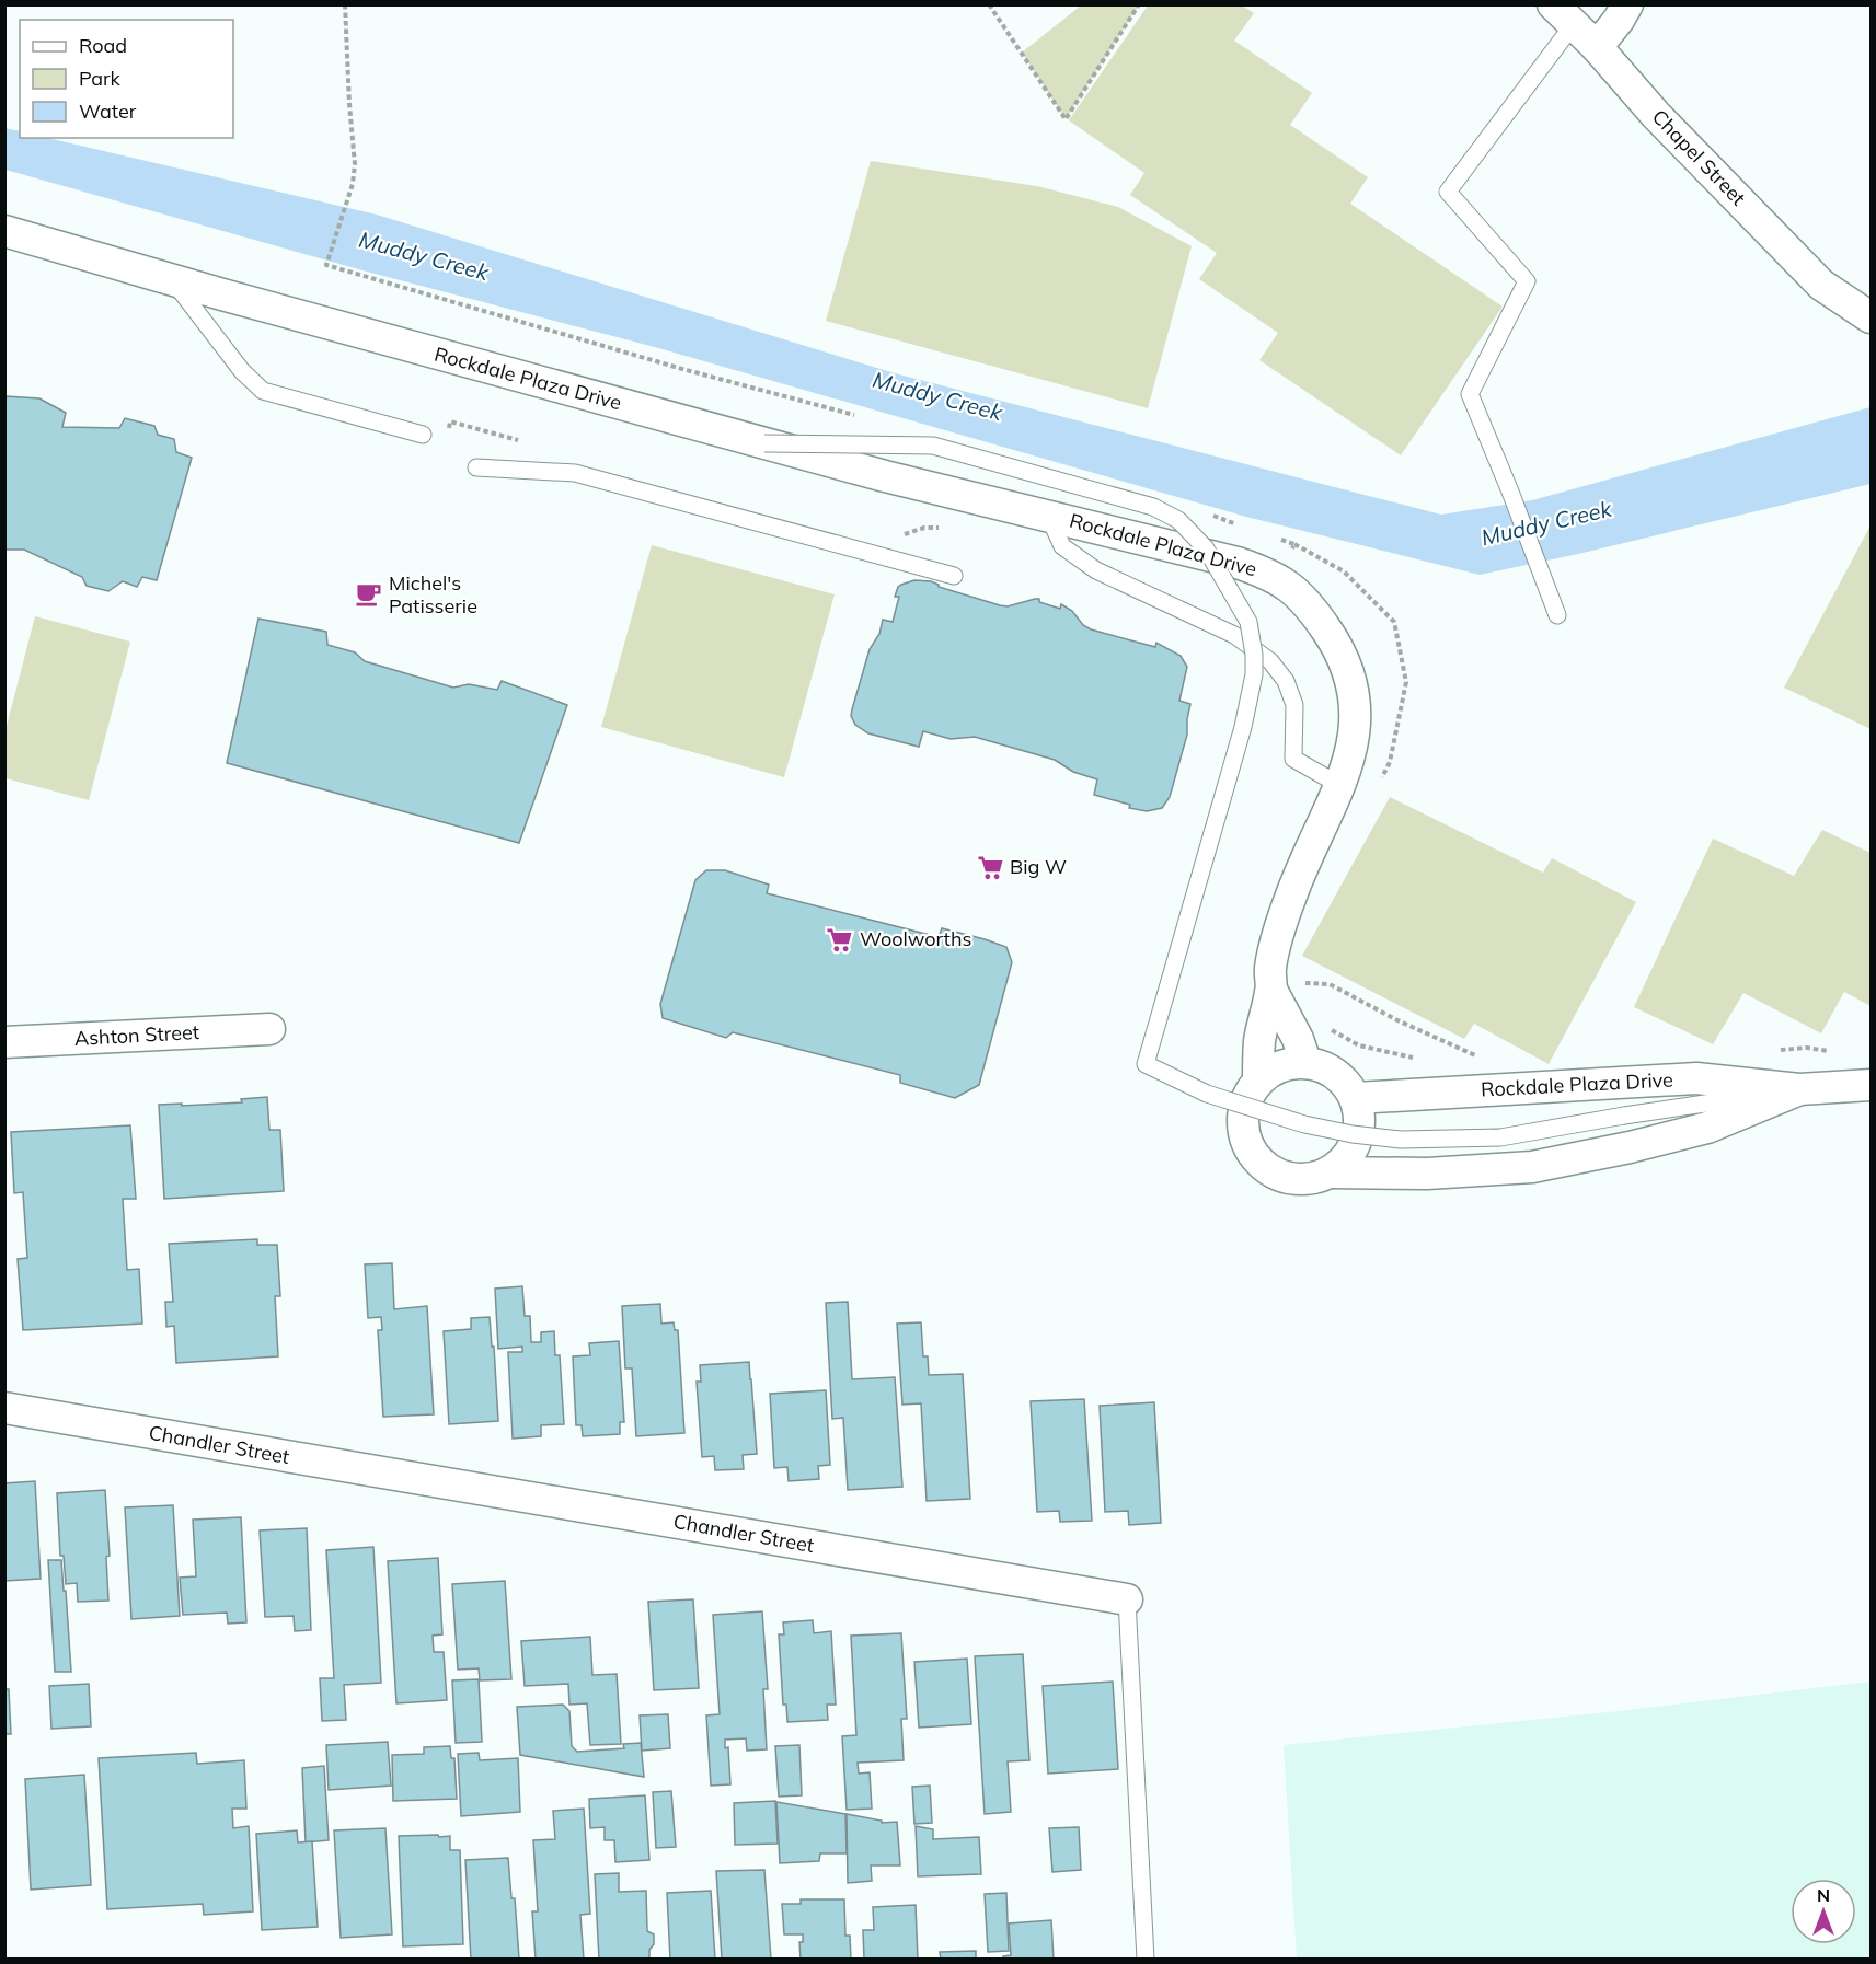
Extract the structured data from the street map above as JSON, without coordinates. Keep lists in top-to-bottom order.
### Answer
{
  "streets": {
    "street": [
      "Chapel Street",
      "Rockdale Plaza Drive",
      "Ashton Street",
      "Chandler Street"
    ]
  },
  "water": ["Muddy Creek"],
  "places": {
    "cafe": ["Michel's Patisserie"],
    "supermarket": ["Big W", "Woolworths"]
  },
  "legend": ["Road", "Park", "Water"],
  "north": "top"
}
